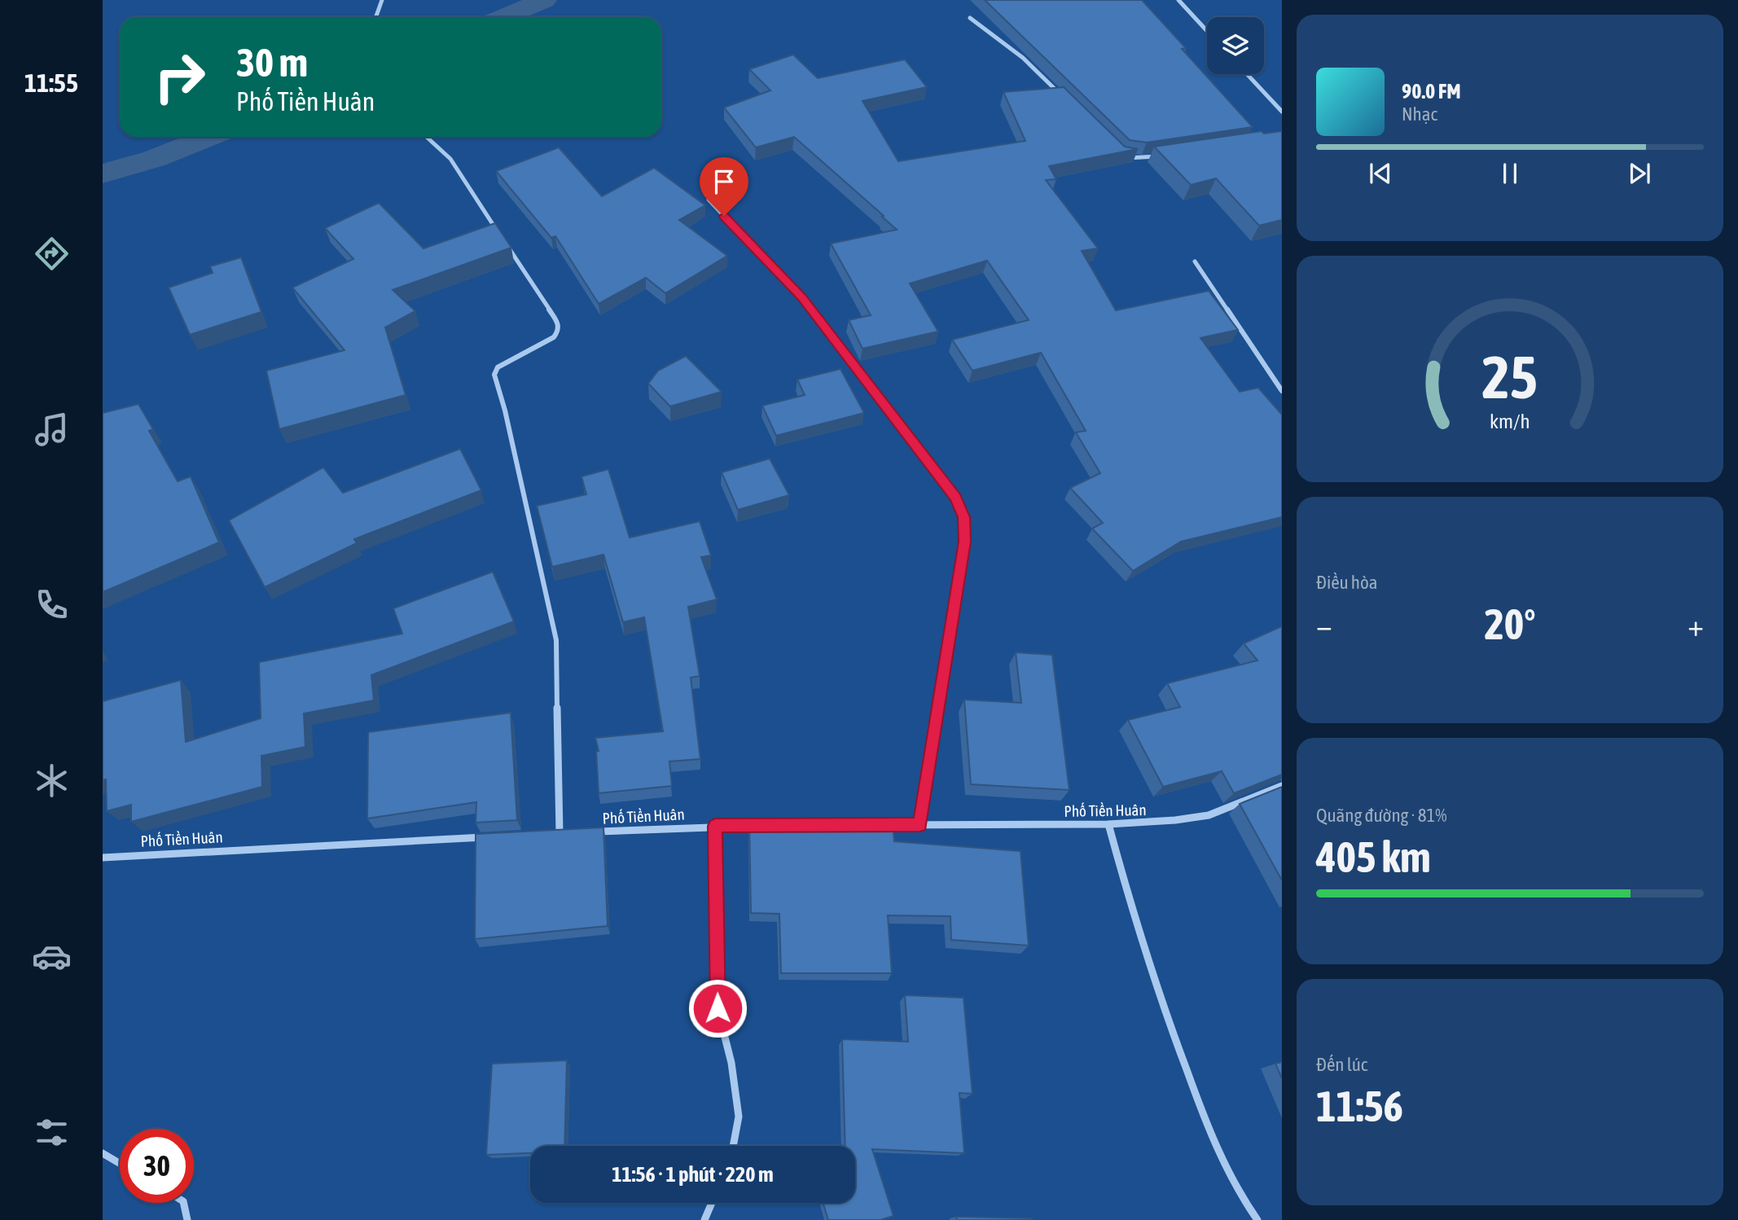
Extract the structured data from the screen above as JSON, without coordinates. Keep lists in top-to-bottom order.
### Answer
{
  "streets": {
    "street": ["Phố Tiền Huân"]
  },
  "page": {
    "tabs": "11:55",
    "turn": ["30 m", "Phố Tiền Huân"],
    "song": ["90.0 FM", "Nhạc"],
    "tile": [
      "Điều hòa",
      ["Quãng đường · 81%", "405 km"],
      ["Đến lúc", "11:56"]
    ],
    "heat": ["−", "20°", "+"],
    "limit": "30",
    "trip": "11:56 · 1 phút · 220 m",
    "gauge": ["25", "km/h"]
  }
}
